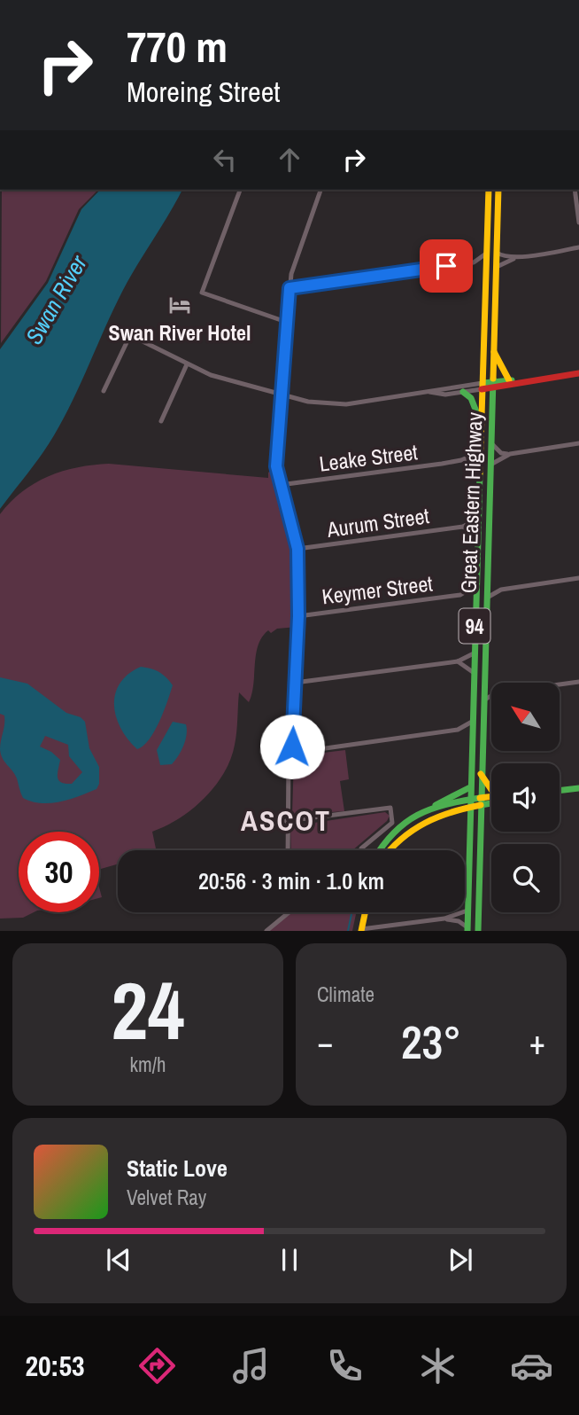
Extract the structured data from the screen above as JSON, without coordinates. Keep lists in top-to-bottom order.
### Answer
{
  "streets": {
    "main road": ["Great Eastern Highway", "94"],
    "street": ["Leake Street", "Aurum Street", "Keymer Street"]
  },
  "crossings": [
    ["Leake Street", "Great Eastern Highway"],
    ["Great Eastern Highway", "Aurum Street"],
    ["Great Eastern Highway", "Keymer Street"],
    ["Great Eastern Highway", "94"]
  ],
  "districts": ["ASCOT"],
  "water": ["Swan River"],
  "places": {
    "hotel": ["Swan River Hotel"]
  },
  "north": "top left",
  "page": {
    "turn": ["770 m", "Moreing Street"],
    "limit": "30",
    "trip": "20:56 · 3 min · 1.0 km",
    "tile": [
      ["24", "km/h"],
      "Climate"
    ],
    "heat": ["−", "23°", "+"],
    "song": ["Static Love", "Velvet Ray"],
    "tabs": "20:53"
  }
}
